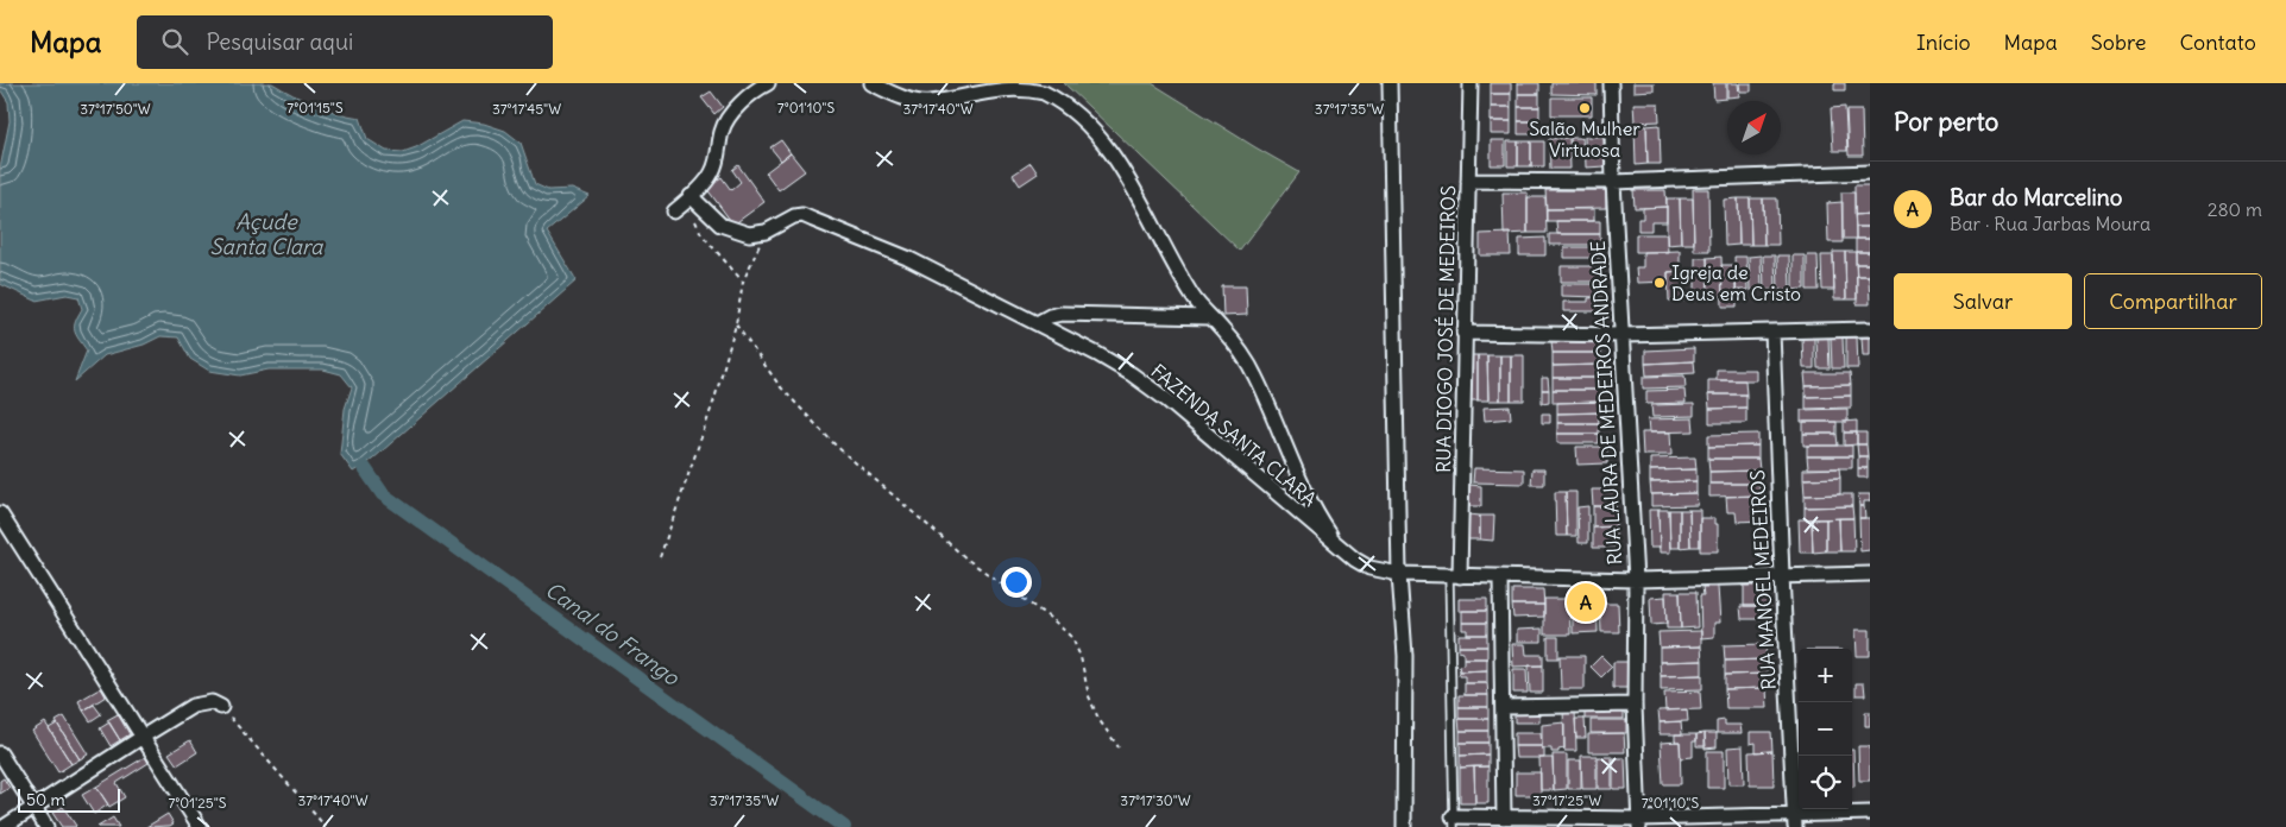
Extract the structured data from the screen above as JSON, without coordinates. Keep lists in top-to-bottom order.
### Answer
{
  "streets": {
    "street": [
      "RUA DIOGO JOSÉ DE MEDEIROS",
      "RUA LAURA DE MEDEIROS ANDRADE",
      "FAZENDA SANTA CLARA",
      "RUA MANOEL MEDEIROS"
    ]
  },
  "water": ["Açude Santa Clara", "Canal do Frango"],
  "places": ["Salão Mulher Virtuosa", "Igreja de Deus em Cristo"],
  "scale_bar": "50 m",
  "north": "top right",
  "page": {
    "header": "Mapa",
    "search": "Pesquisar aqui",
    "nav": [
      "Início",
      "Mapa",
      "Sobre",
      "Contato"
    ],
    "heading": "Por perto",
    "list": [
      {
        "mark": "A",
        "name": "Bar do Marcelino",
        "note": "Bar · Rua Jarbas Moura",
        "value": "280 m"
      }
    ],
    "buttons": ["Salvar", "Compartilhar"],
    "pins": "A",
    "map_buttons": ["+", "−"],
    "scale": "50 m"
  },
  "coordinates": [
    "7°01'15\"S",
    "7°01'10\"S",
    "37°17'50\"W",
    "37°17'45\"W",
    "37°17'40\"W",
    "37°17'35\"W",
    "37°17'30\"W",
    "37°17'25\"W",
    "7°01'25\"S"
  ]
}
